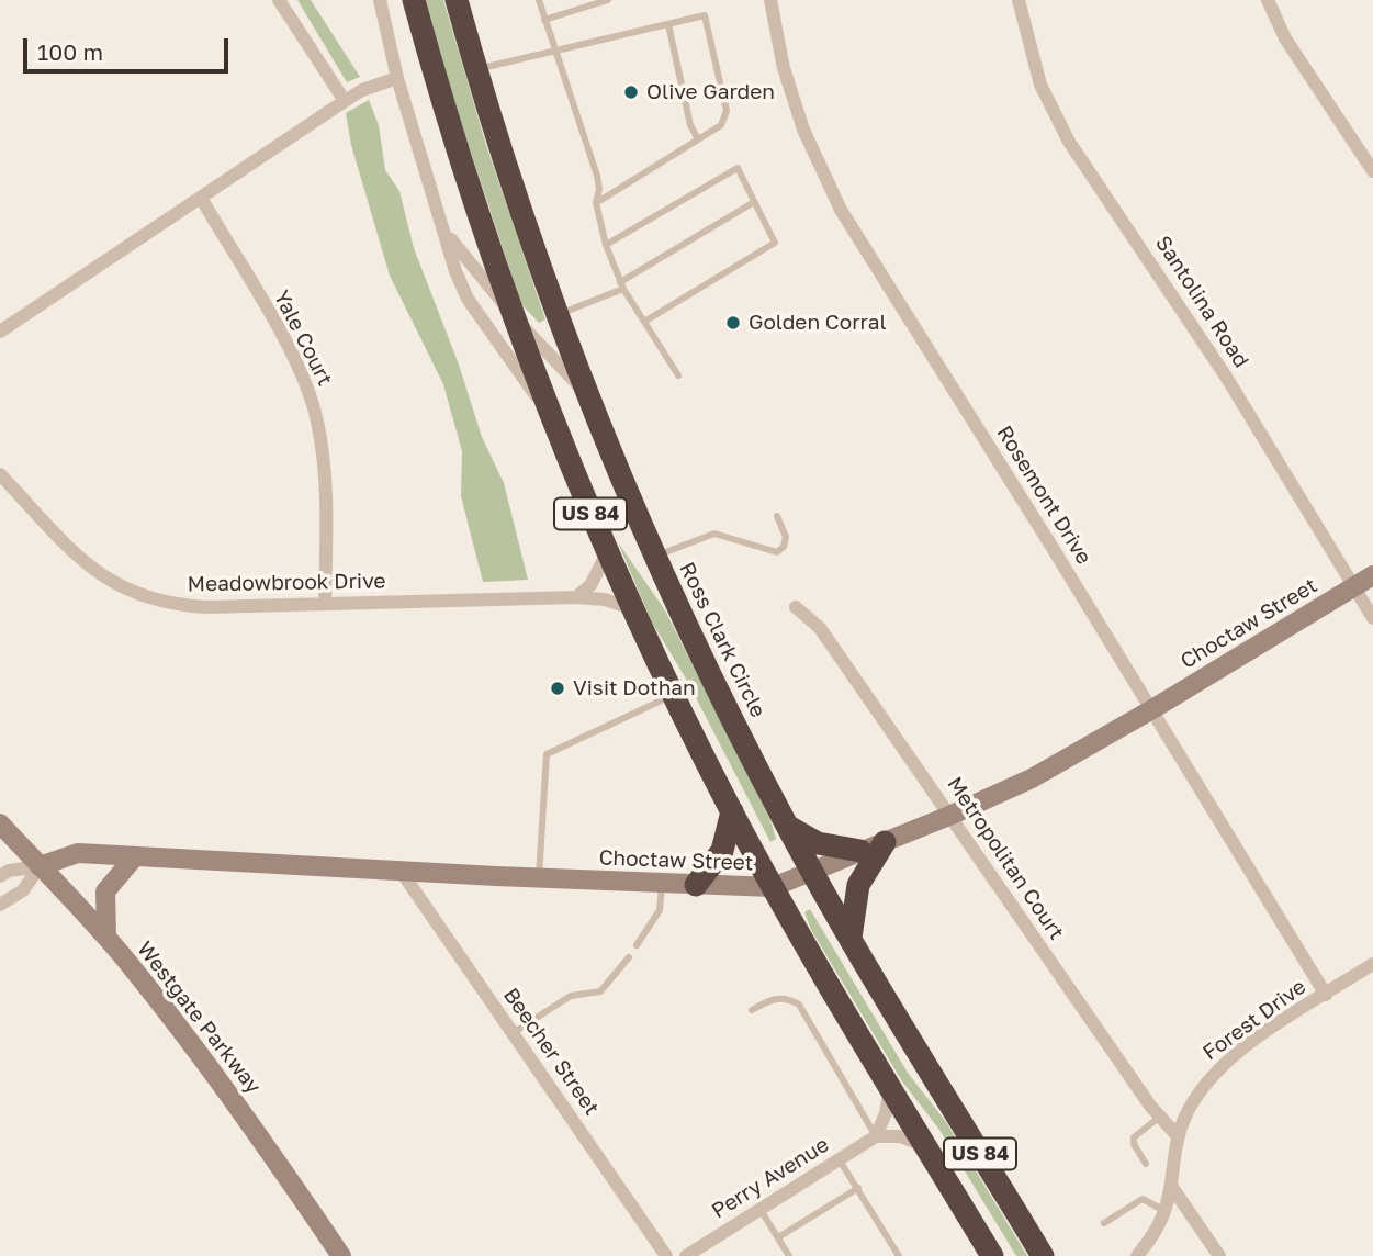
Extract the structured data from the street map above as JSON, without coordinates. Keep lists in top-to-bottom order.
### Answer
{
  "streets": {
    "highway": ["US 84", "Ross Clark Circle"],
    "street": [
      "Santolina Road",
      "Yale Court",
      "Rosemont Drive",
      "Meadowbrook Drive",
      "Choctaw Street",
      "Metropolitan Court",
      "Westgate Parkway",
      "Forest Drive",
      "Beecher Street",
      "Perry Avenue"
    ]
  },
  "crossings": [
    ["Santolina Road", "Choctaw Street"],
    ["Yale Court", "Meadowbrook Drive"],
    ["Rosemont Drive", "Choctaw Street"],
    ["Rosemont Drive", "Forest Drive"],
    ["US 84", "Meadowbrook Drive"],
    ["US 84", "Choctaw Street"],
    ["Choctaw Street", "Ross Clark Circle"],
    ["Choctaw Street", "Metropolitan Court"],
    ["Choctaw Street", "Westgate Parkway"],
    ["Choctaw Street", "Beecher Street"],
    ["Metropolitan Court", "Forest Drive"]
  ],
  "places": ["Olive Garden", "Golden Corral", "Visit Dothan"],
  "scale_bar": "100 m"
}
